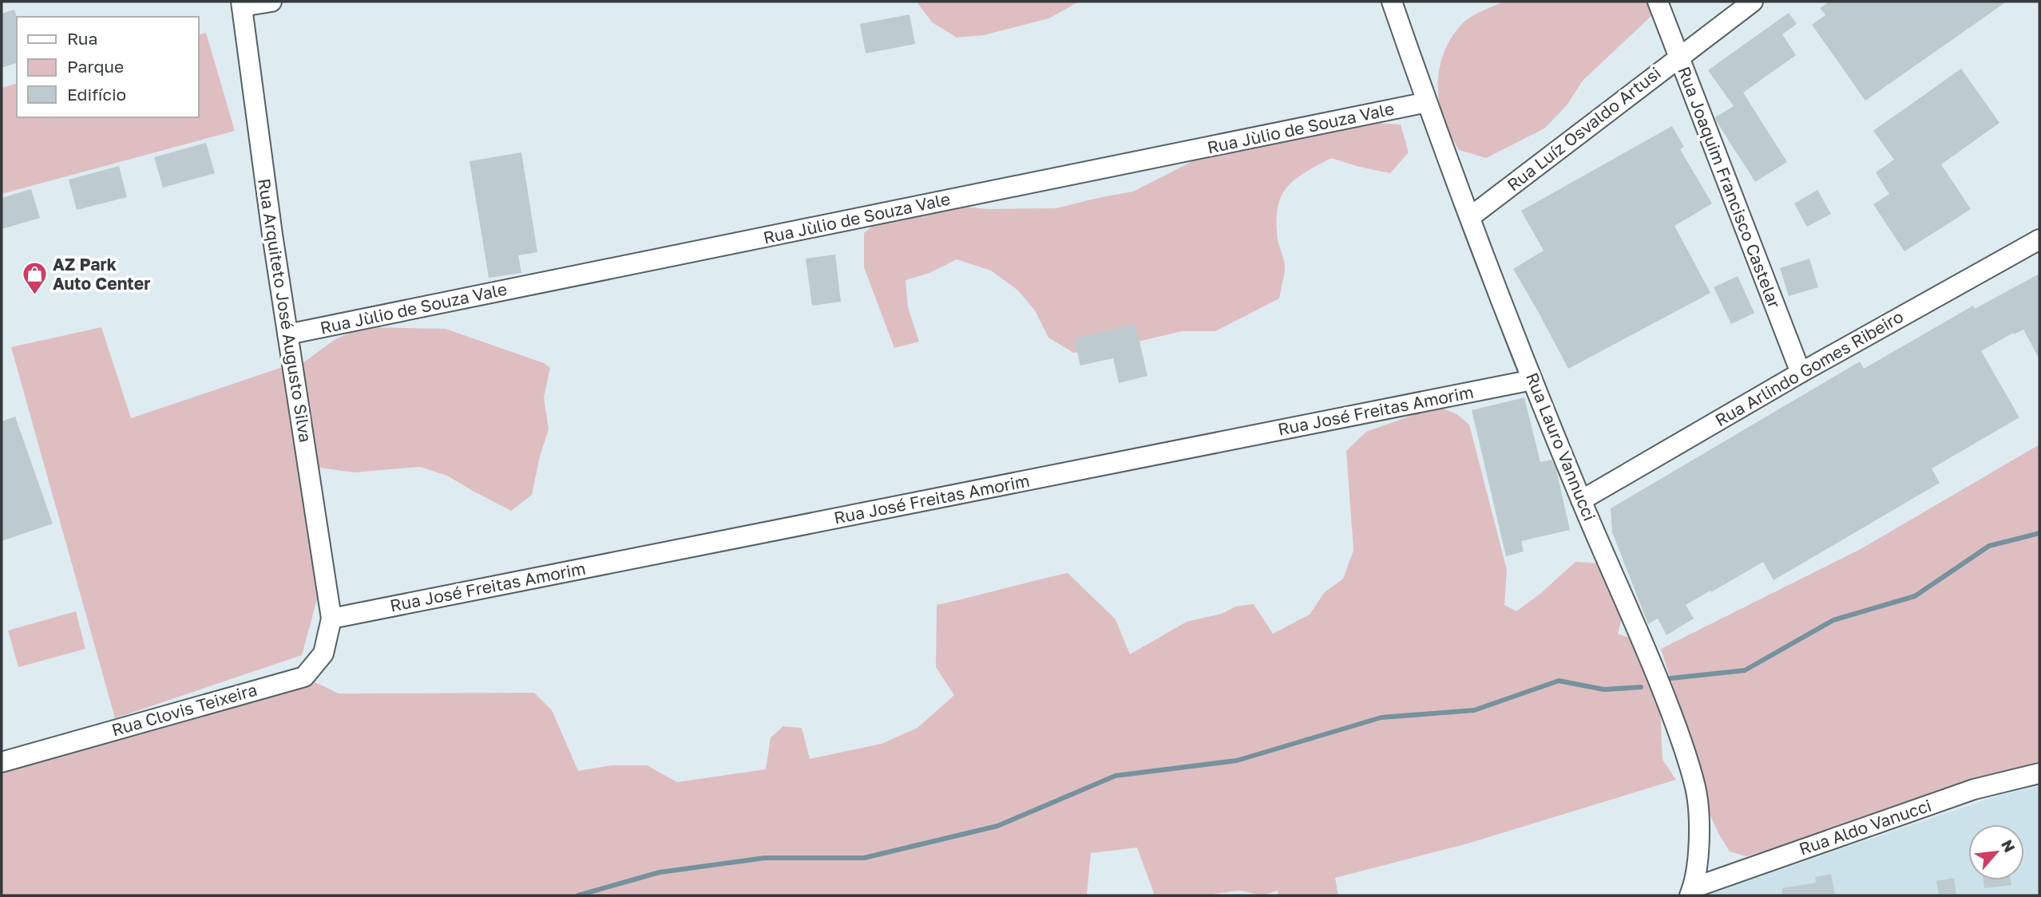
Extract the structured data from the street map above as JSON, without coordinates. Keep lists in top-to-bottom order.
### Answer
{
  "streets": {
    "street": [
      "Rua Jùlio de Souza Vale",
      "Rua Luíz Osvaldo Artusi",
      "Rua Joaquim Francisco Castelar",
      "Rua Arquiteto José Augusto Silva",
      "Rua Arlindo Gomes Ribeiro",
      "Rua José Freitas Amorim",
      "Rua Lauro Vannucci",
      "Rua Clovis Teixeira",
      "Rua Aldo Vanucci"
    ]
  },
  "crossings": [
    ["Rua Jùlio de Souza Vale", "Rua Arquiteto José Augusto Silva"],
    ["Rua Jùlio de Souza Vale", "Rua Lauro Vannucci"],
    ["Rua Luíz Osvaldo Artusi", "Rua Joaquim Francisco Castelar"],
    ["Rua Luíz Osvaldo Artusi", "Rua Lauro Vannucci"],
    ["Rua Joaquim Francisco Castelar", "Rua Arlindo Gomes Ribeiro"],
    ["Rua Arquiteto José Augusto Silva", "Rua José Freitas Amorim"],
    ["Rua Arquiteto José Augusto Silva", "Rua Clovis Teixeira"],
    ["Rua Arlindo Gomes Ribeiro", "Rua Lauro Vannucci"],
    ["Rua José Freitas Amorim", "Rua Lauro Vannucci"],
    ["Rua José Freitas Amorim", "Rua Clovis Teixeira"],
    ["Rua Lauro Vannucci", "Rua Aldo Vanucci"]
  ],
  "places": {
    "shop": ["AZ Park Auto Center"]
  },
  "legend": ["Rua", "Parque", "Edifício"],
  "north": "top right"
}
